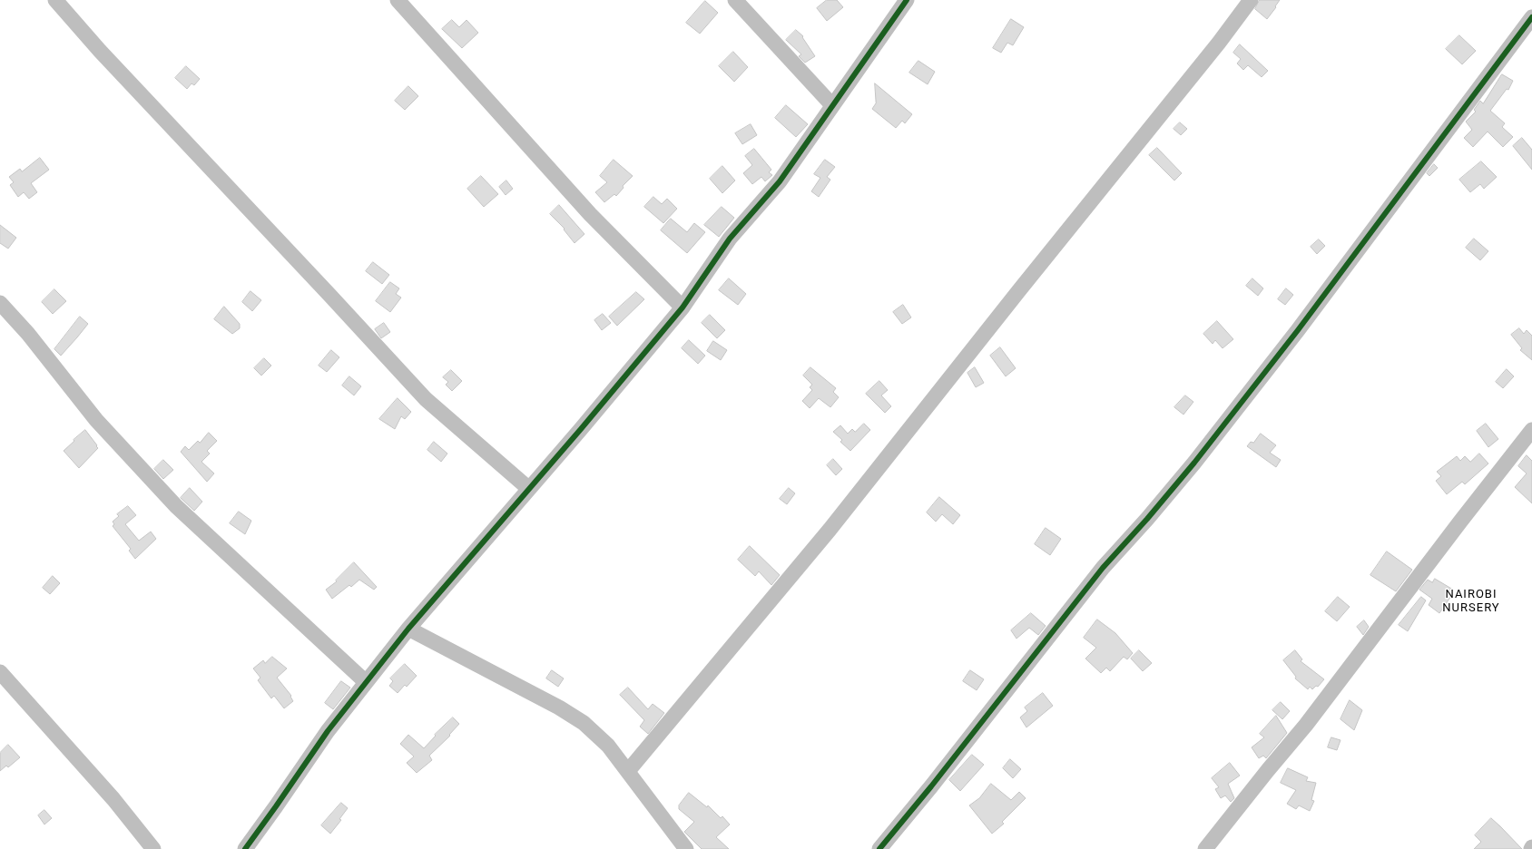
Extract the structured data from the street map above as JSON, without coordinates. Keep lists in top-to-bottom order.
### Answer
{
  "districts": ["NAIROBI NURSERY"]
}
